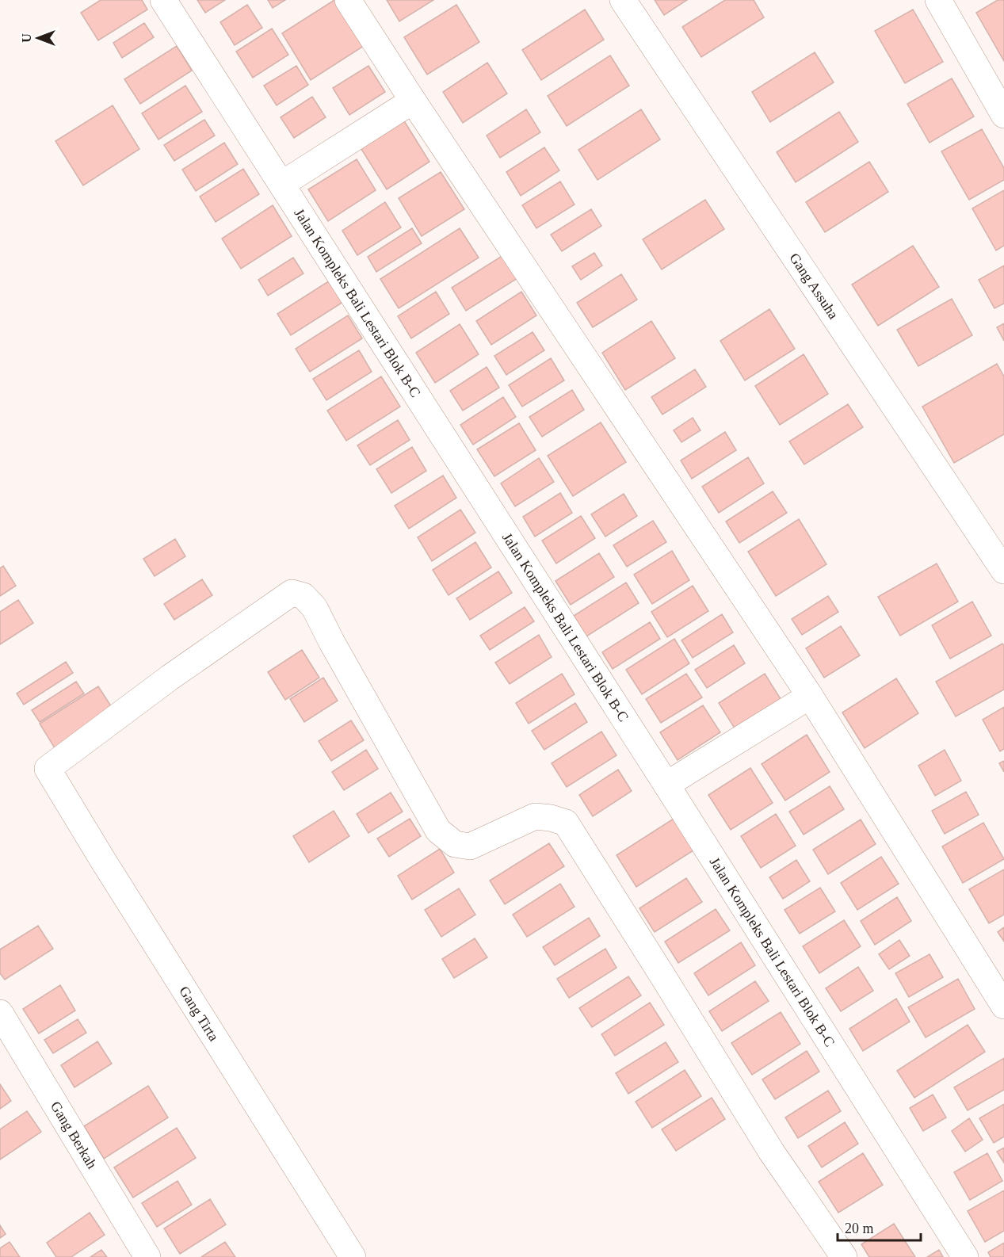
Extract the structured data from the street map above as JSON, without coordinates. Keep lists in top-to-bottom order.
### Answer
{
  "streets": {
    "street": [
      "Gang Assuha",
      "Jalan Kompleks Bali Lestari Blok B-C",
      "Gang Tirta",
      "Gang Berkah"
    ]
  },
  "scale_bar": "20 m",
  "north": "left"
}
